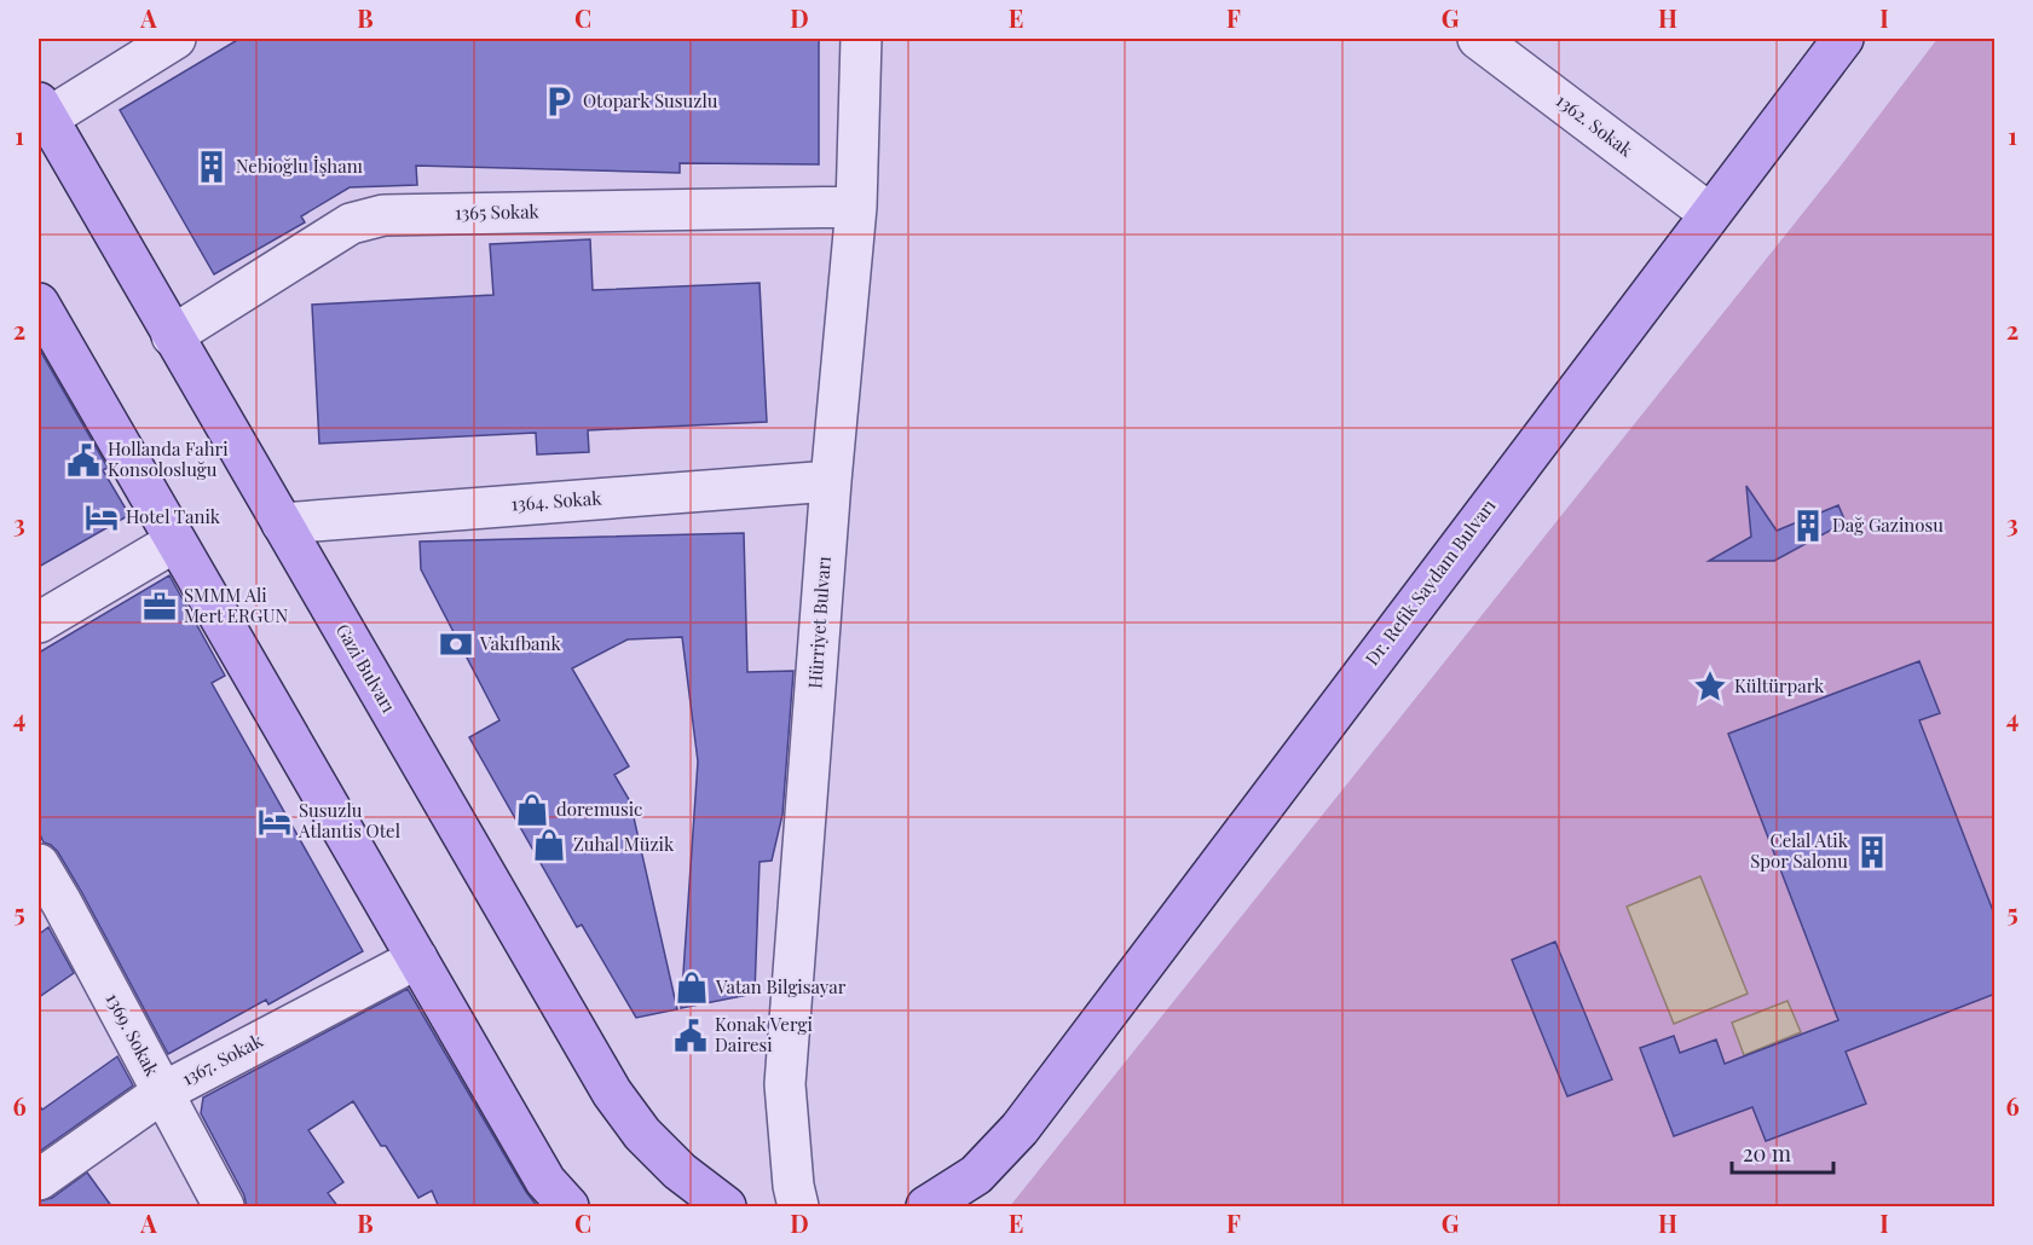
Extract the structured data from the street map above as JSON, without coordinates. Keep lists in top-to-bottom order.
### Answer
{
  "streets": {
    "main road": ["Dr. Refik Saydam Bulvarı", "Gazi Bulvarı"],
    "street": [
      "1362. Sokak",
      "1365 Sokak",
      "1364. Sokak",
      "Hürriyet Bulvarı",
      "1369. Sokak",
      "1367. Sokak"
    ]
  },
  "crossings": [
    ["1362. Sokak", "Dr. Refik Saydam Bulvarı"],
    ["1365 Sokak", "Hürriyet Bulvarı"],
    ["1365 Sokak", "Gazi Bulvarı"],
    ["1364. Sokak", "Hürriyet Bulvarı"],
    ["1364. Sokak", "Gazi Bulvarı"],
    ["1369. Sokak", "1367. Sokak"]
  ],
  "places": {
    "parking": ["Otopark Susuzlu"],
    "building": ["Nebioğlu İşhanı", "Dağ Gazinosu", "Celal Atik Spor Salonu"],
    "public building": ["Hollanda Fahri Konsolosluğu", "Konak Vergi Dairesi"],
    "hotel": ["Hotel Tanik", "Susuzlu Atlantis Otel"],
    "office": ["SMMM Ali Mert ERGUN"],
    "bank": ["Vakıfbank"],
    "place": ["Kültürpark"],
    "shop": ["doremusic", "Zuhal Müzik", "Vatan Bilgisayar"]
  },
  "scale_bar": "20 m",
  "grid": {
    "columns": [
      "A",
      "B",
      "C",
      "D",
      "E",
      "F",
      "G",
      "H",
      "I"
    ],
    "rows": [
      "1",
      "2",
      "3",
      "4",
      "5",
      "6"
    ]
  }
}
